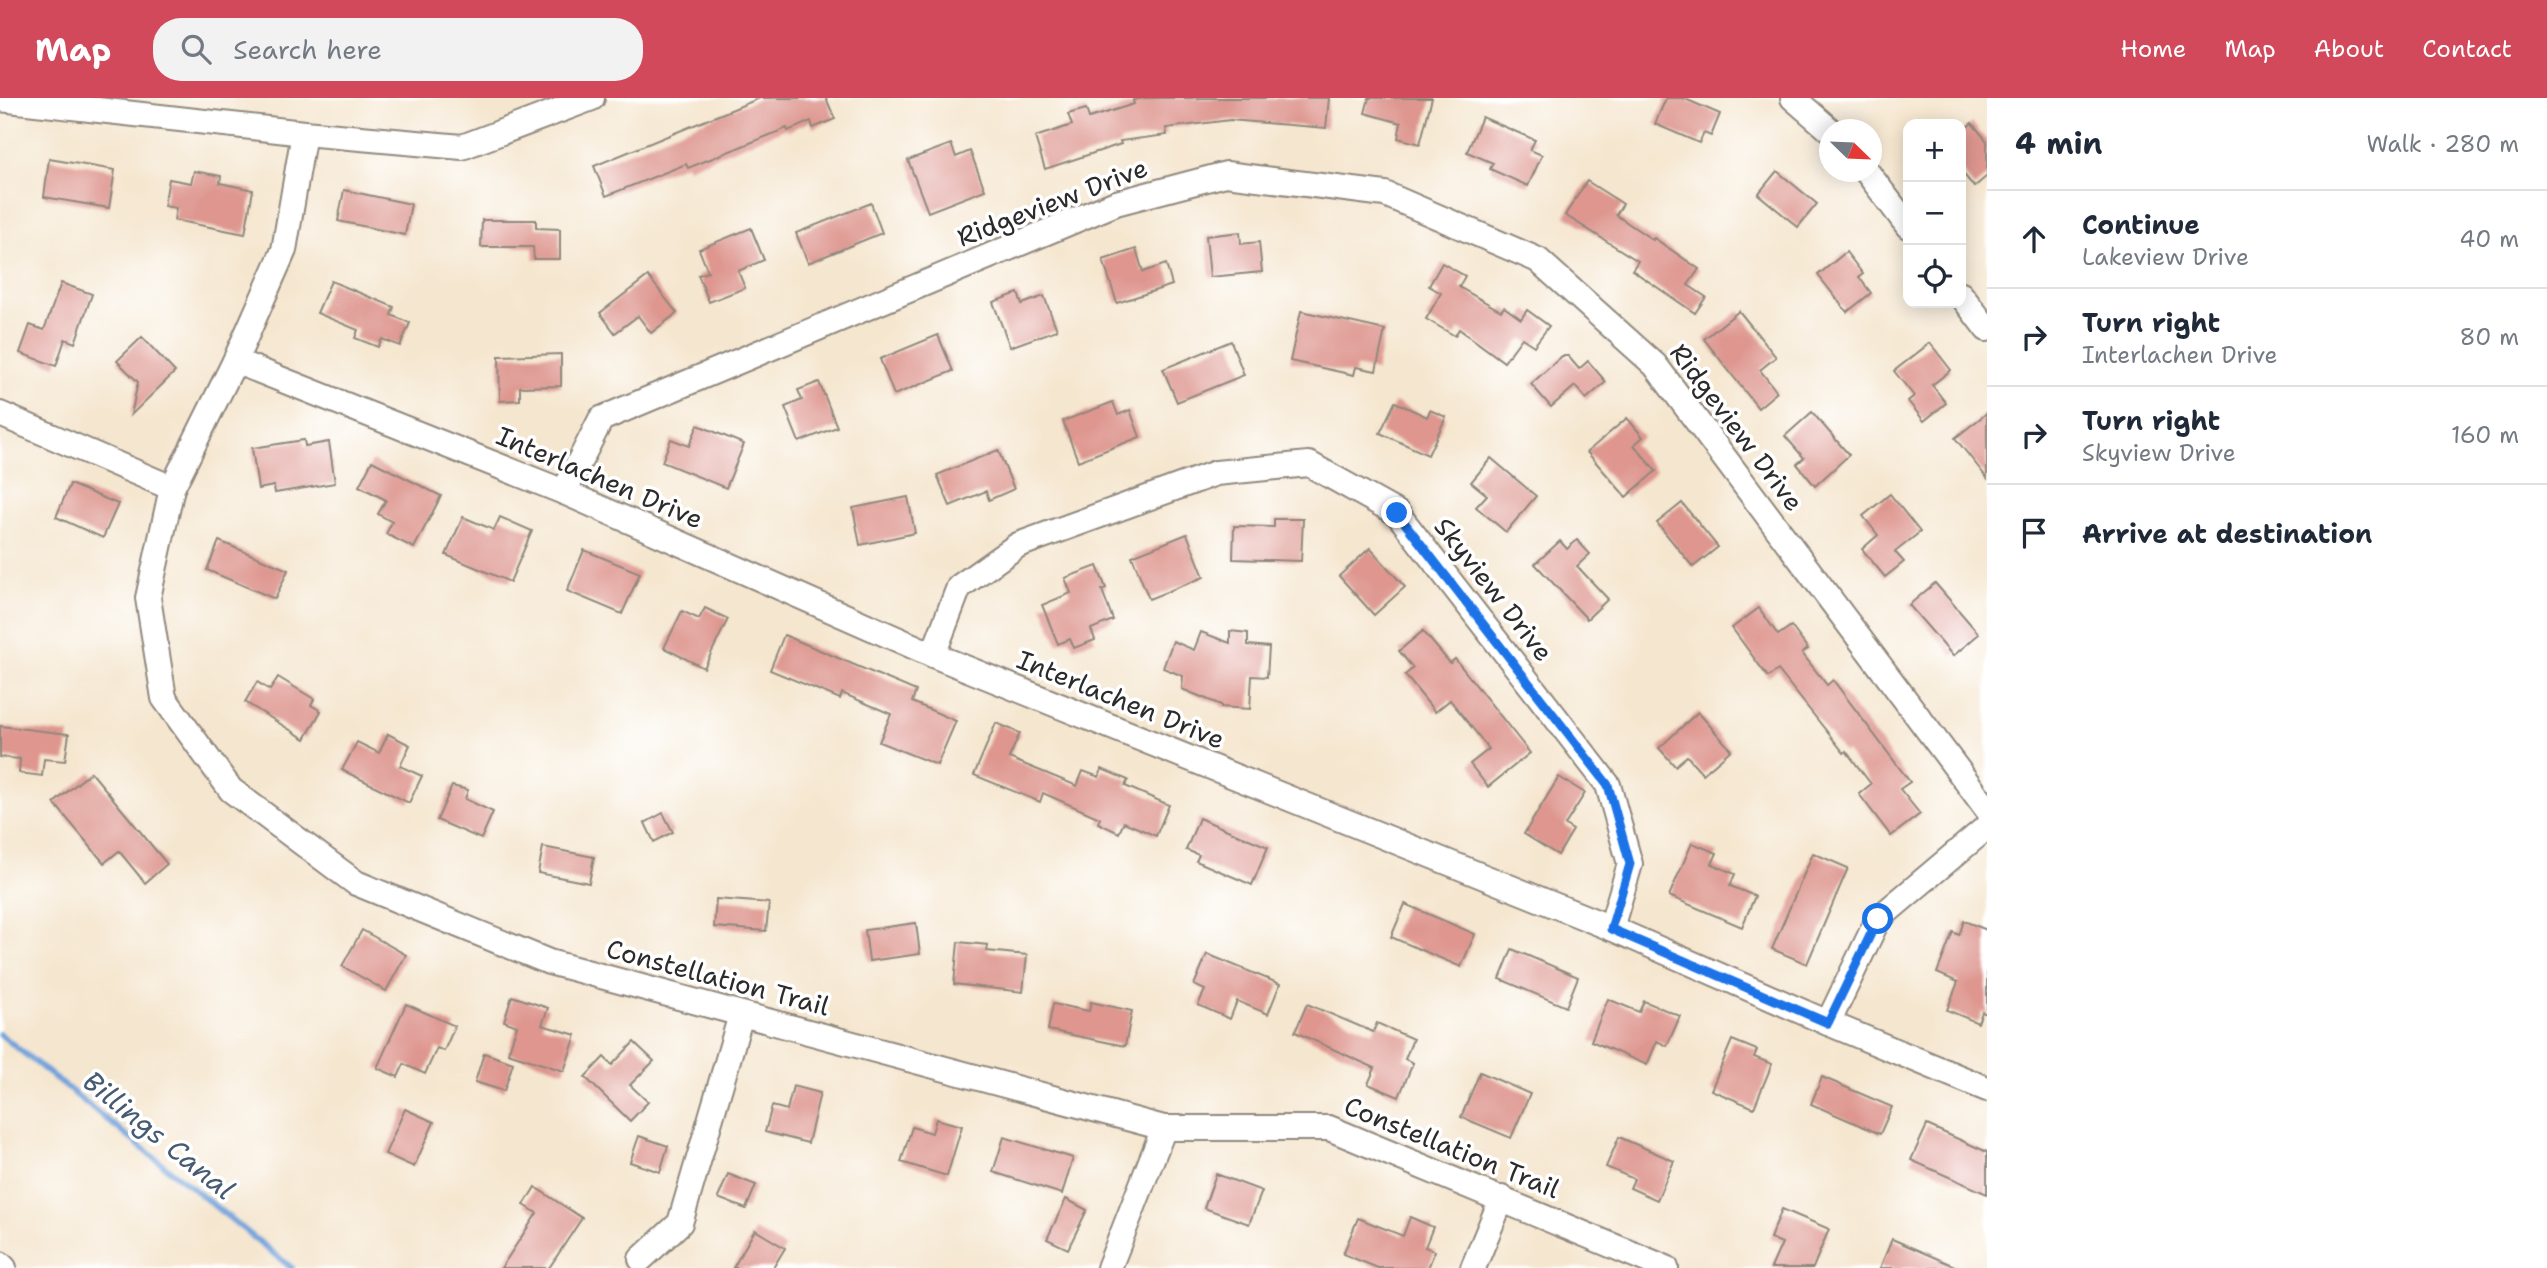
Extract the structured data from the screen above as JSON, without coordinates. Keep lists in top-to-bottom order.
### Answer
{
  "streets": {
    "street": [
      "Ridgeview Drive",
      "Interlachen Drive",
      "Skyview Drive",
      "Constellation Trail"
    ]
  },
  "crossings": [
    ["Ridgeview Drive", "Interlachen Drive"],
    ["Interlachen Drive", "Skyview Drive"],
    ["Interlachen Drive", "Constellation Trail"]
  ],
  "water": ["Billings Canal"],
  "north": "bottom right",
  "page": {
    "header": "Map",
    "search": "Search here",
    "nav": [
      "Home",
      "Map",
      "About",
      "Contact"
    ],
    "heading": ["4 min", "Walk · 280 m"],
    "map_buttons": ["+", "−"],
    "list": [
      ["Continue", "Lakeview Drive", "40 m"],
      ["Turn right", "Interlachen Drive", "80 m"],
      ["Turn right", "Skyview Drive", "160 m"],
      "Arrive at destination"
    ]
  }
}
